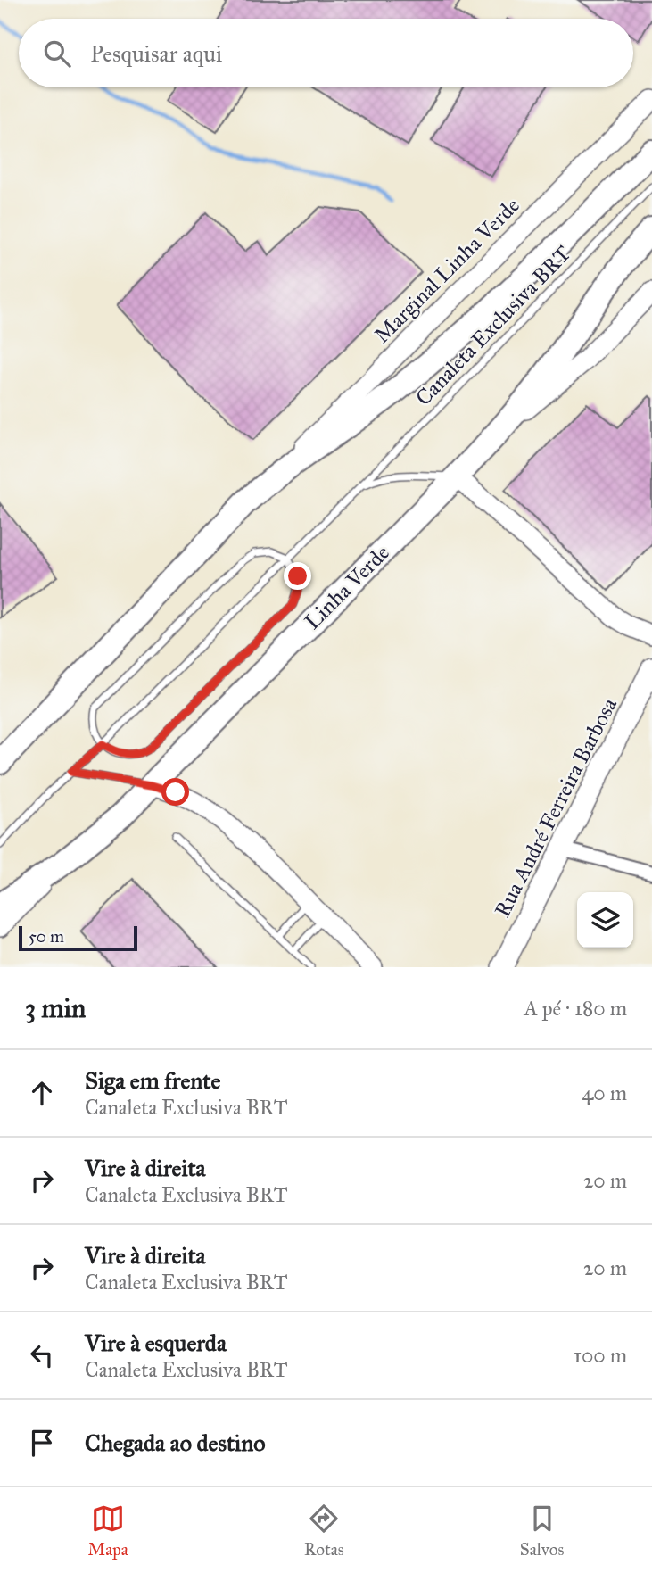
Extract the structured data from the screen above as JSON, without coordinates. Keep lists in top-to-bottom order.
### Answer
{
  "streets": {
    "highway": ["Linha Verde"],
    "main road": ["Marginal Linha Verde", "Rua André Ferreira Barbosa"],
    "lane": ["Canaleta Exclusiva BRT"]
  },
  "crossings": [
    ["Canaleta Exclusiva BRT", "Linha Verde"]
  ],
  "scale_bar": "50 m",
  "page": {
    "search": "Pesquisar aqui",
    "scale": "50 m",
    "heading": ["3 min", "A pé · 180 m"],
    "list": [
      ["Siga em frente", "Canaleta Exclusiva BRT", "40 m"],
      ["Vire à direita", "Canaleta Exclusiva BRT", "20 m"],
      ["Vire à direita", "Canaleta Exclusiva BRT", "20 m"],
      ["Vire à esquerda", "Canaleta Exclusiva BRT", "100 m"],
      "Chegada ao destino"
    ],
    "nav": ["Mapa", "Rotas", "Salvos"]
  }
}
